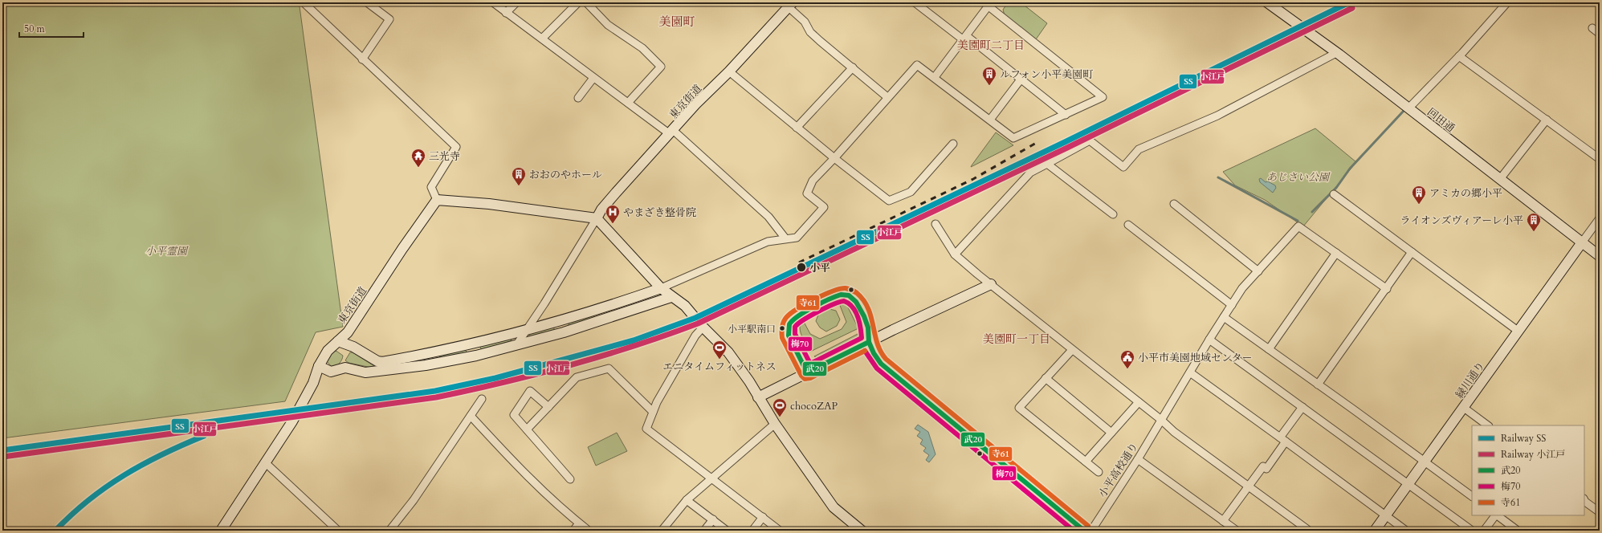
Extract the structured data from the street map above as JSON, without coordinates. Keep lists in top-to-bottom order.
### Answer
{
  "streets": {
    "street": [
      "東京街道",
      "回田通",
      "緑川通り",
      "小平高校通り"
    ]
  },
  "crossings": [
    ["回田通", "緑川通り"]
  ],
  "districts": ["美園町", "美園町二丁目", "美園町一丁目"],
  "parks": ["あじさい公園", "小平霊園"],
  "places": {
    "building": [
      "ルフォン小平美園町",
      "おおのやホール",
      "アミカの郷小平",
      "ライオンズヴィアーレ小平"
    ],
    "temple": ["三光寺"],
    "hospital": ["やまざき整骨院"],
    "other": ["小平", "小平駅南口"],
    "sports": ["エニタイムフィットネス", "chocoZAP"],
    "public building": ["小平市美園地域センター"]
  },
  "lines": [
    "rail line SS",
    "rail line 小江戸",
    "transit line 寺61",
    "transit line 武20",
    "transit line 梅70"
  ],
  "legend": [
    "Railway SS",
    "Railway 小江戸",
    "武20",
    "梅70",
    "寺61"
  ],
  "scale_bar": "50 m"
}
